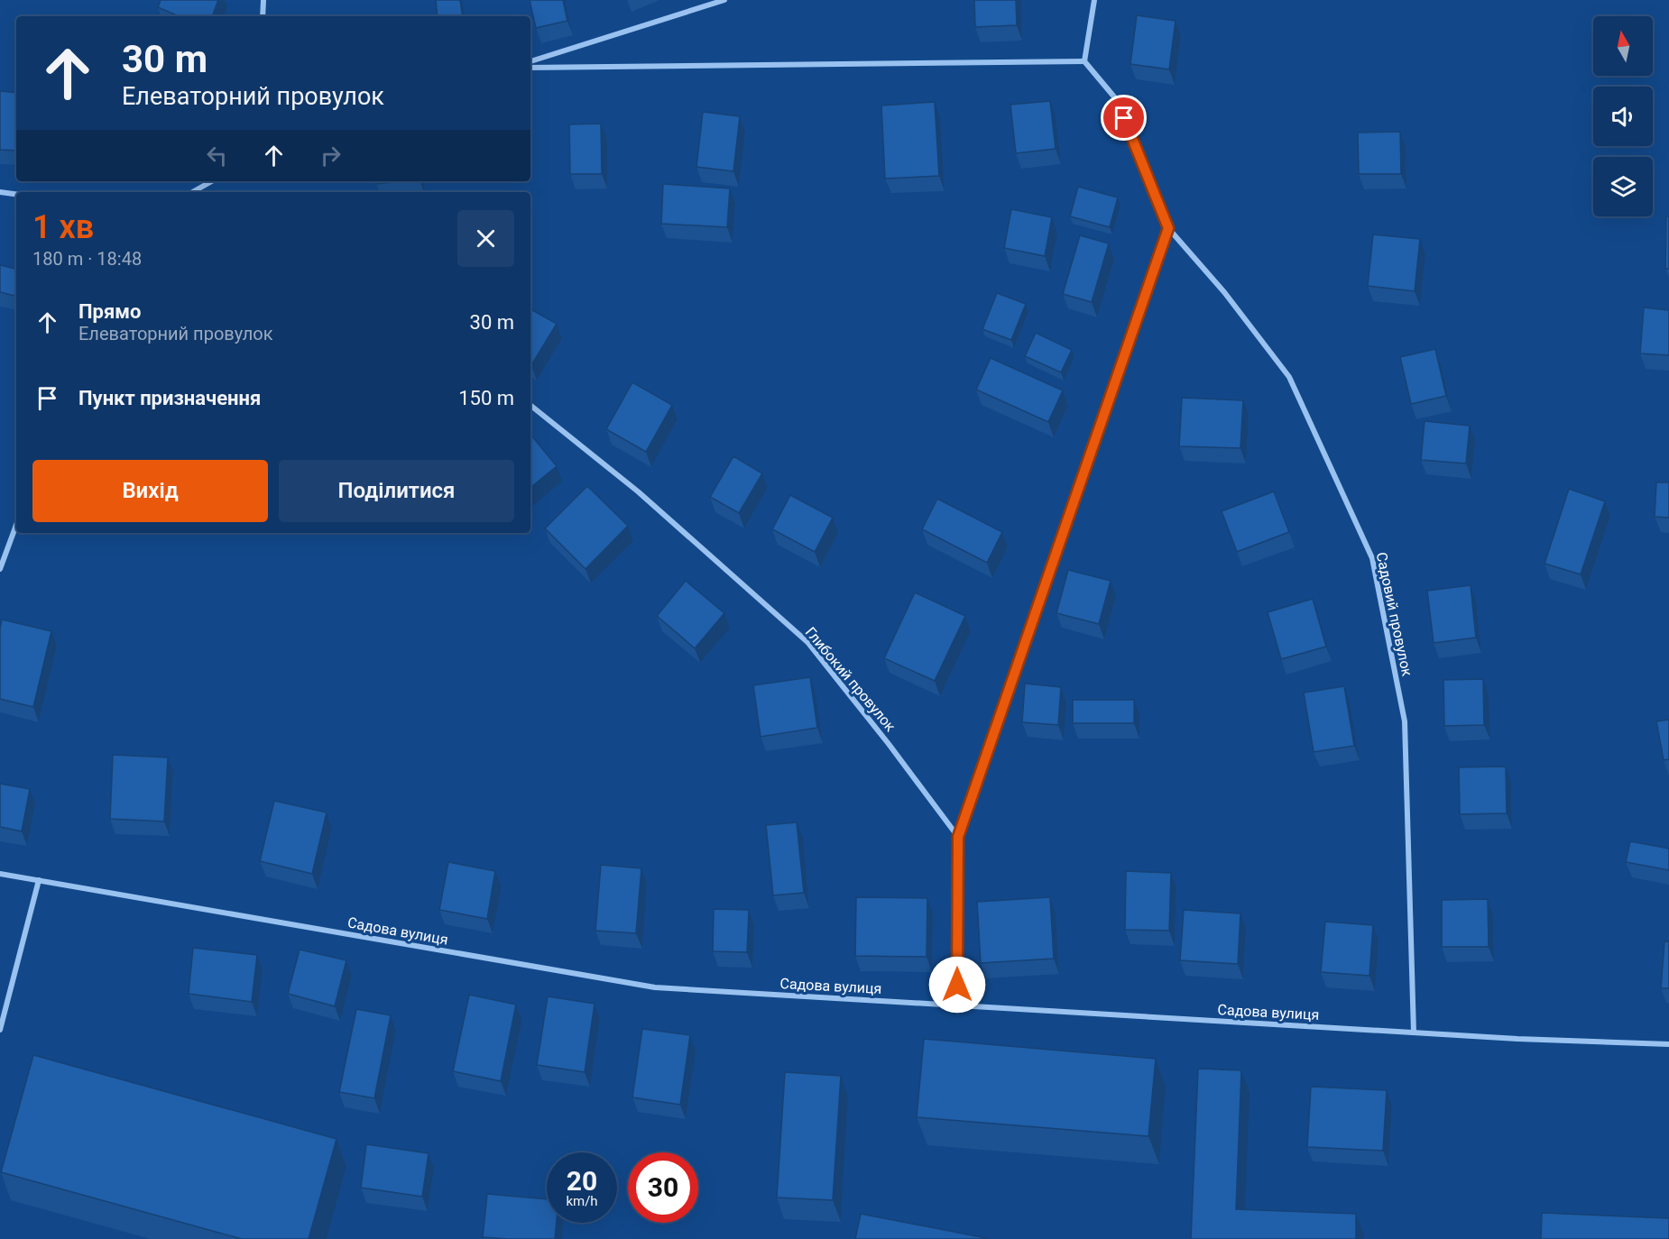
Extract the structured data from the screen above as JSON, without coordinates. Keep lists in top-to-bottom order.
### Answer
{
  "streets": {
    "street": ["Садовий провулок", "Глибокий провулок", "Садова вулиця"]
  },
  "crossings": [
    ["Садовий провулок", "Садова вулиця"]
  ],
  "north": "top",
  "page": {
    "turn": ["30 m", "Елеваторний провулок"],
    "heading": ["1 хв", "180 m · 18:48"],
    "list": [
      {
        "name": "Прямо",
        "note": "Елеваторний провулок",
        "value": "30 m"
      },
      {
        "name": "Пункт призначення",
        "value": "150 m"
      }
    ],
    "buttons": ["Вихід", "Поділитися"],
    "speed": "20 km/h",
    "limit": "30"
  }
}
